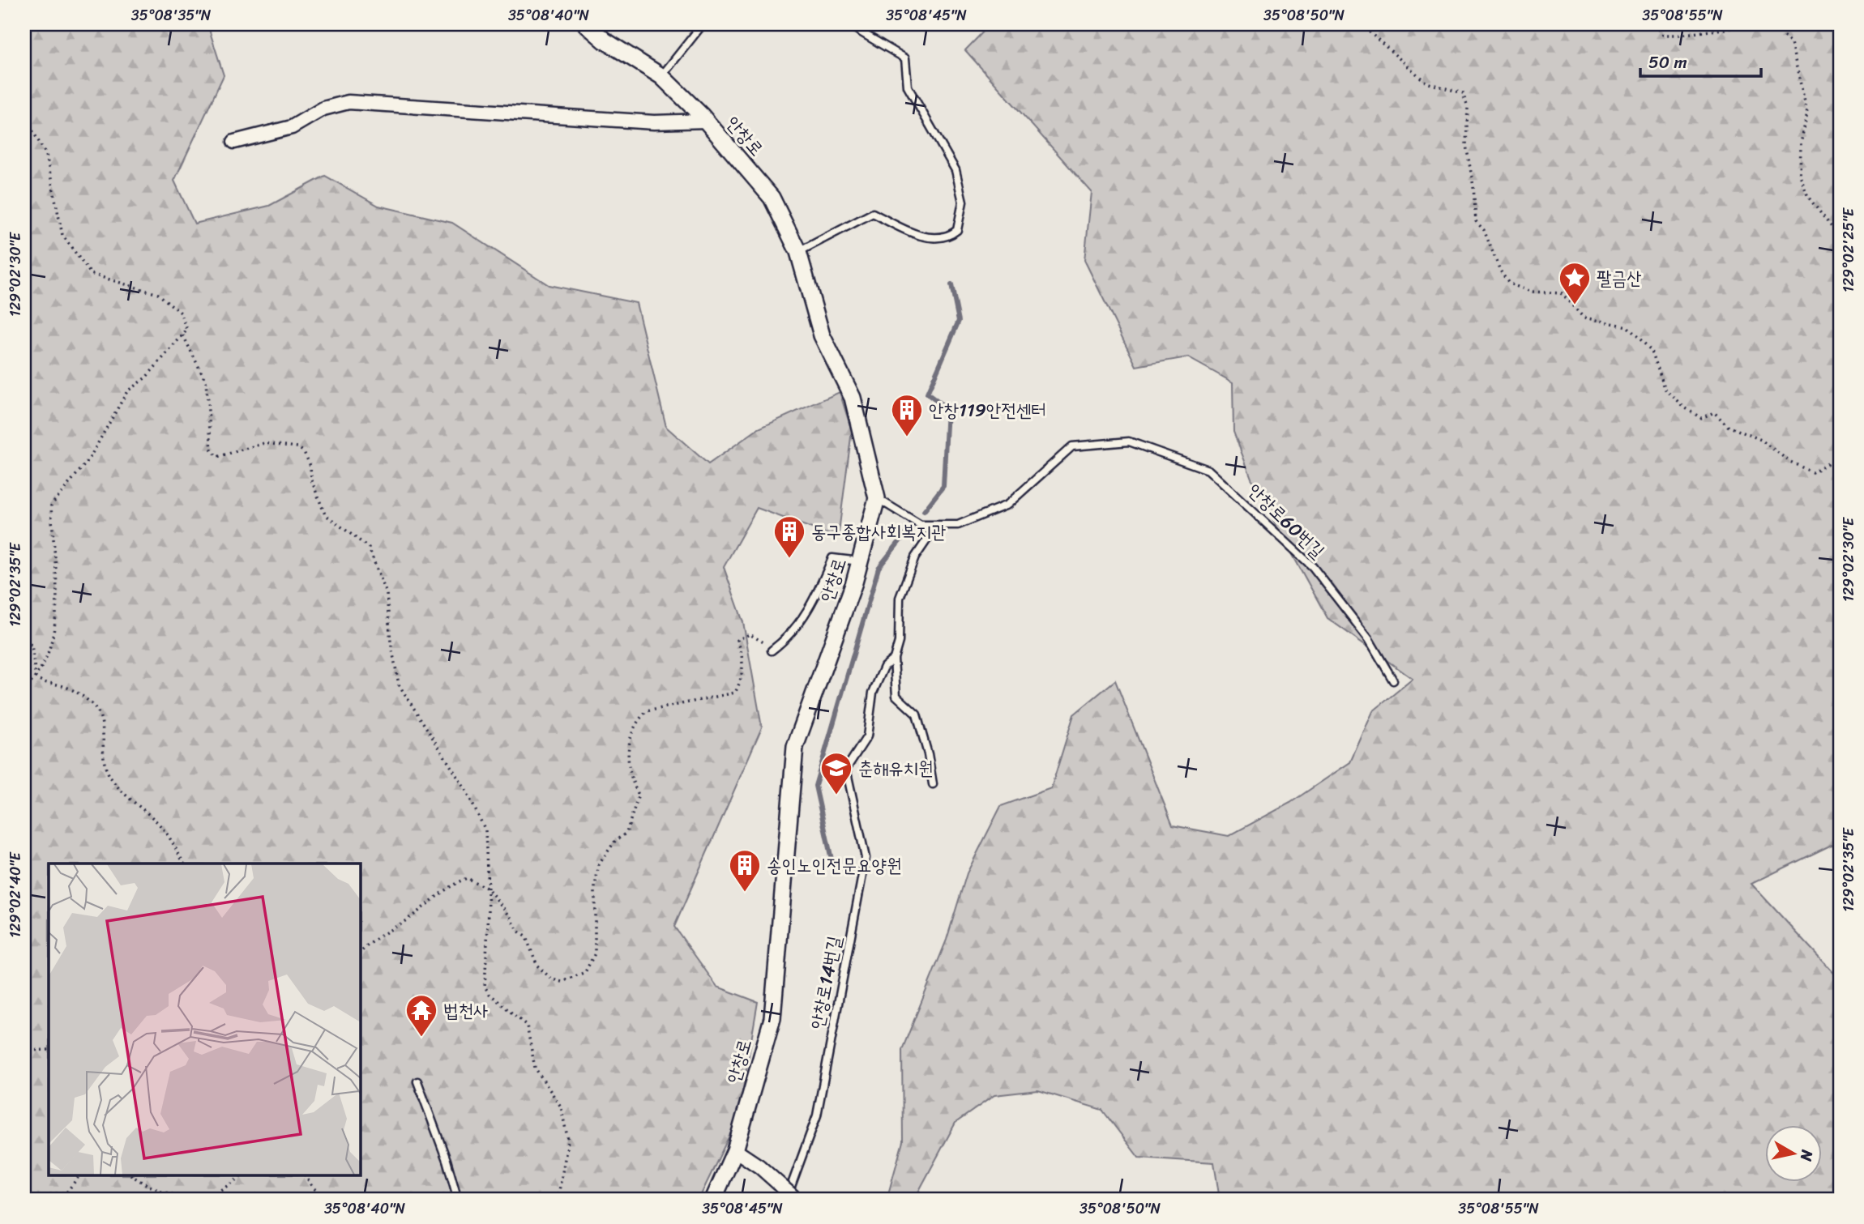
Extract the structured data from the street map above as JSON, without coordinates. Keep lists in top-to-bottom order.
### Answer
{
  "streets": {
    "street": ["안창로"],
    "lane": ["안창로60번길", "안창로14번길"]
  },
  "crossings": [
    ["안창로", "안창로60번길"]
  ],
  "places": {
    "place": ["팔금산"],
    "building": ["안창119안전센터", "동구종합사회복지관", "송인노인전문요양원"],
    "school or university": ["춘해유치원"],
    "temple": ["법천사"]
  },
  "scale_bar": "50 m",
  "north": "right",
  "coordinates": [
    "35°08'35\"N",
    "35°08'40\"N",
    "35°08'45\"N",
    "35°08'50\"N",
    "35°08'55\"N",
    "129°02'25\"E",
    "129°02'30\"E",
    "129°02'35\"E",
    "129°02'40\"E"
  ]
}
